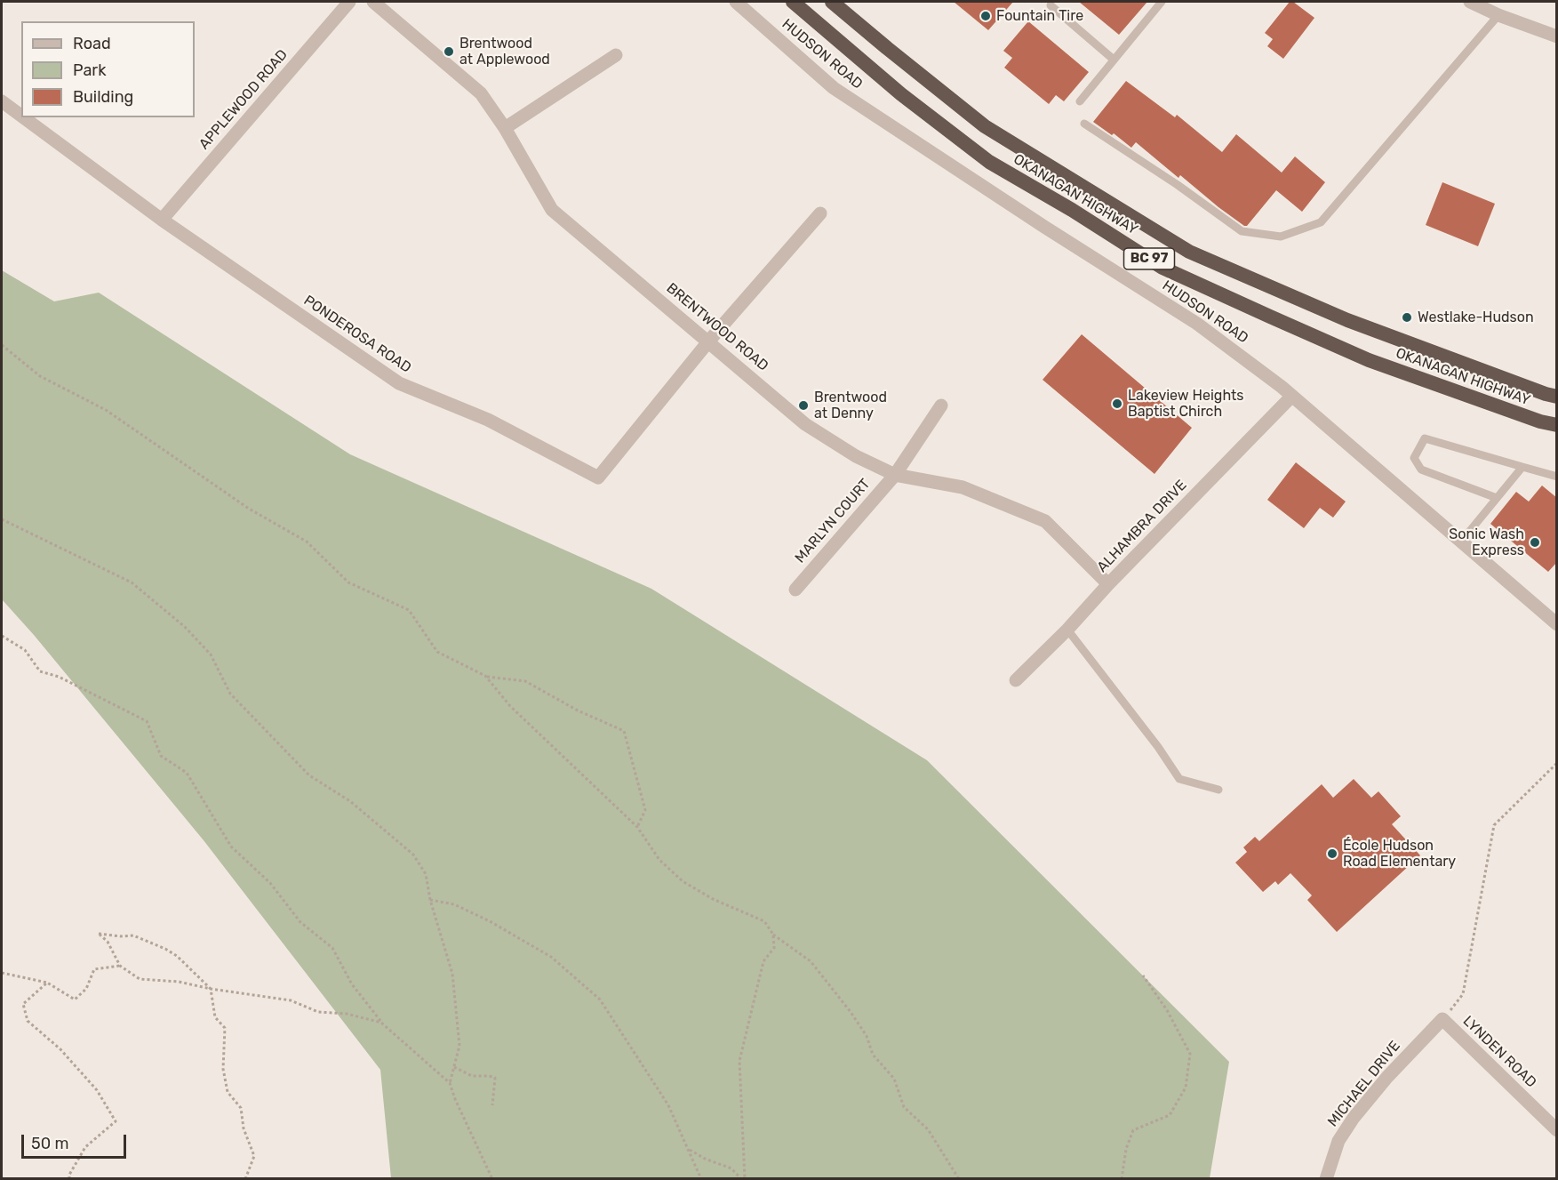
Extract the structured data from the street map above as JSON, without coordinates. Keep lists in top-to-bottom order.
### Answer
{
  "streets": {
    "highway": ["OKANAGAN HIGHWAY", "BC 97"],
    "street": [
      "HUDSON ROAD",
      "APPLEWOOD ROAD",
      "BRENTWOOD ROAD",
      "PONDEROSA ROAD",
      "MARLYN COURT",
      "ALHAMBRA DRIVE",
      "LYNDEN ROAD",
      "MICHAEL DRIVE"
    ]
  },
  "crossings": [
    ["HUDSON ROAD", "ALHAMBRA DRIVE"],
    ["APPLEWOOD ROAD", "PONDEROSA ROAD"],
    ["BRENTWOOD ROAD", "PONDEROSA ROAD"],
    ["BRENTWOOD ROAD", "MARLYN COURT"],
    ["BRENTWOOD ROAD", "ALHAMBRA DRIVE"],
    ["LYNDEN ROAD", "MICHAEL DRIVE"]
  ],
  "places": [
    "Fountain Tire",
    "Brentwood at Applewood",
    "Westlake-Hudson",
    "Lakeview Heights Baptist Chirch",
    "Brentwood at Denny",
    "Sonic Wash Express",
    "École Hudson Road Elementary"
  ],
  "legend": ["Road", "Park", "Building"],
  "scale_bar": "50 m"
}
